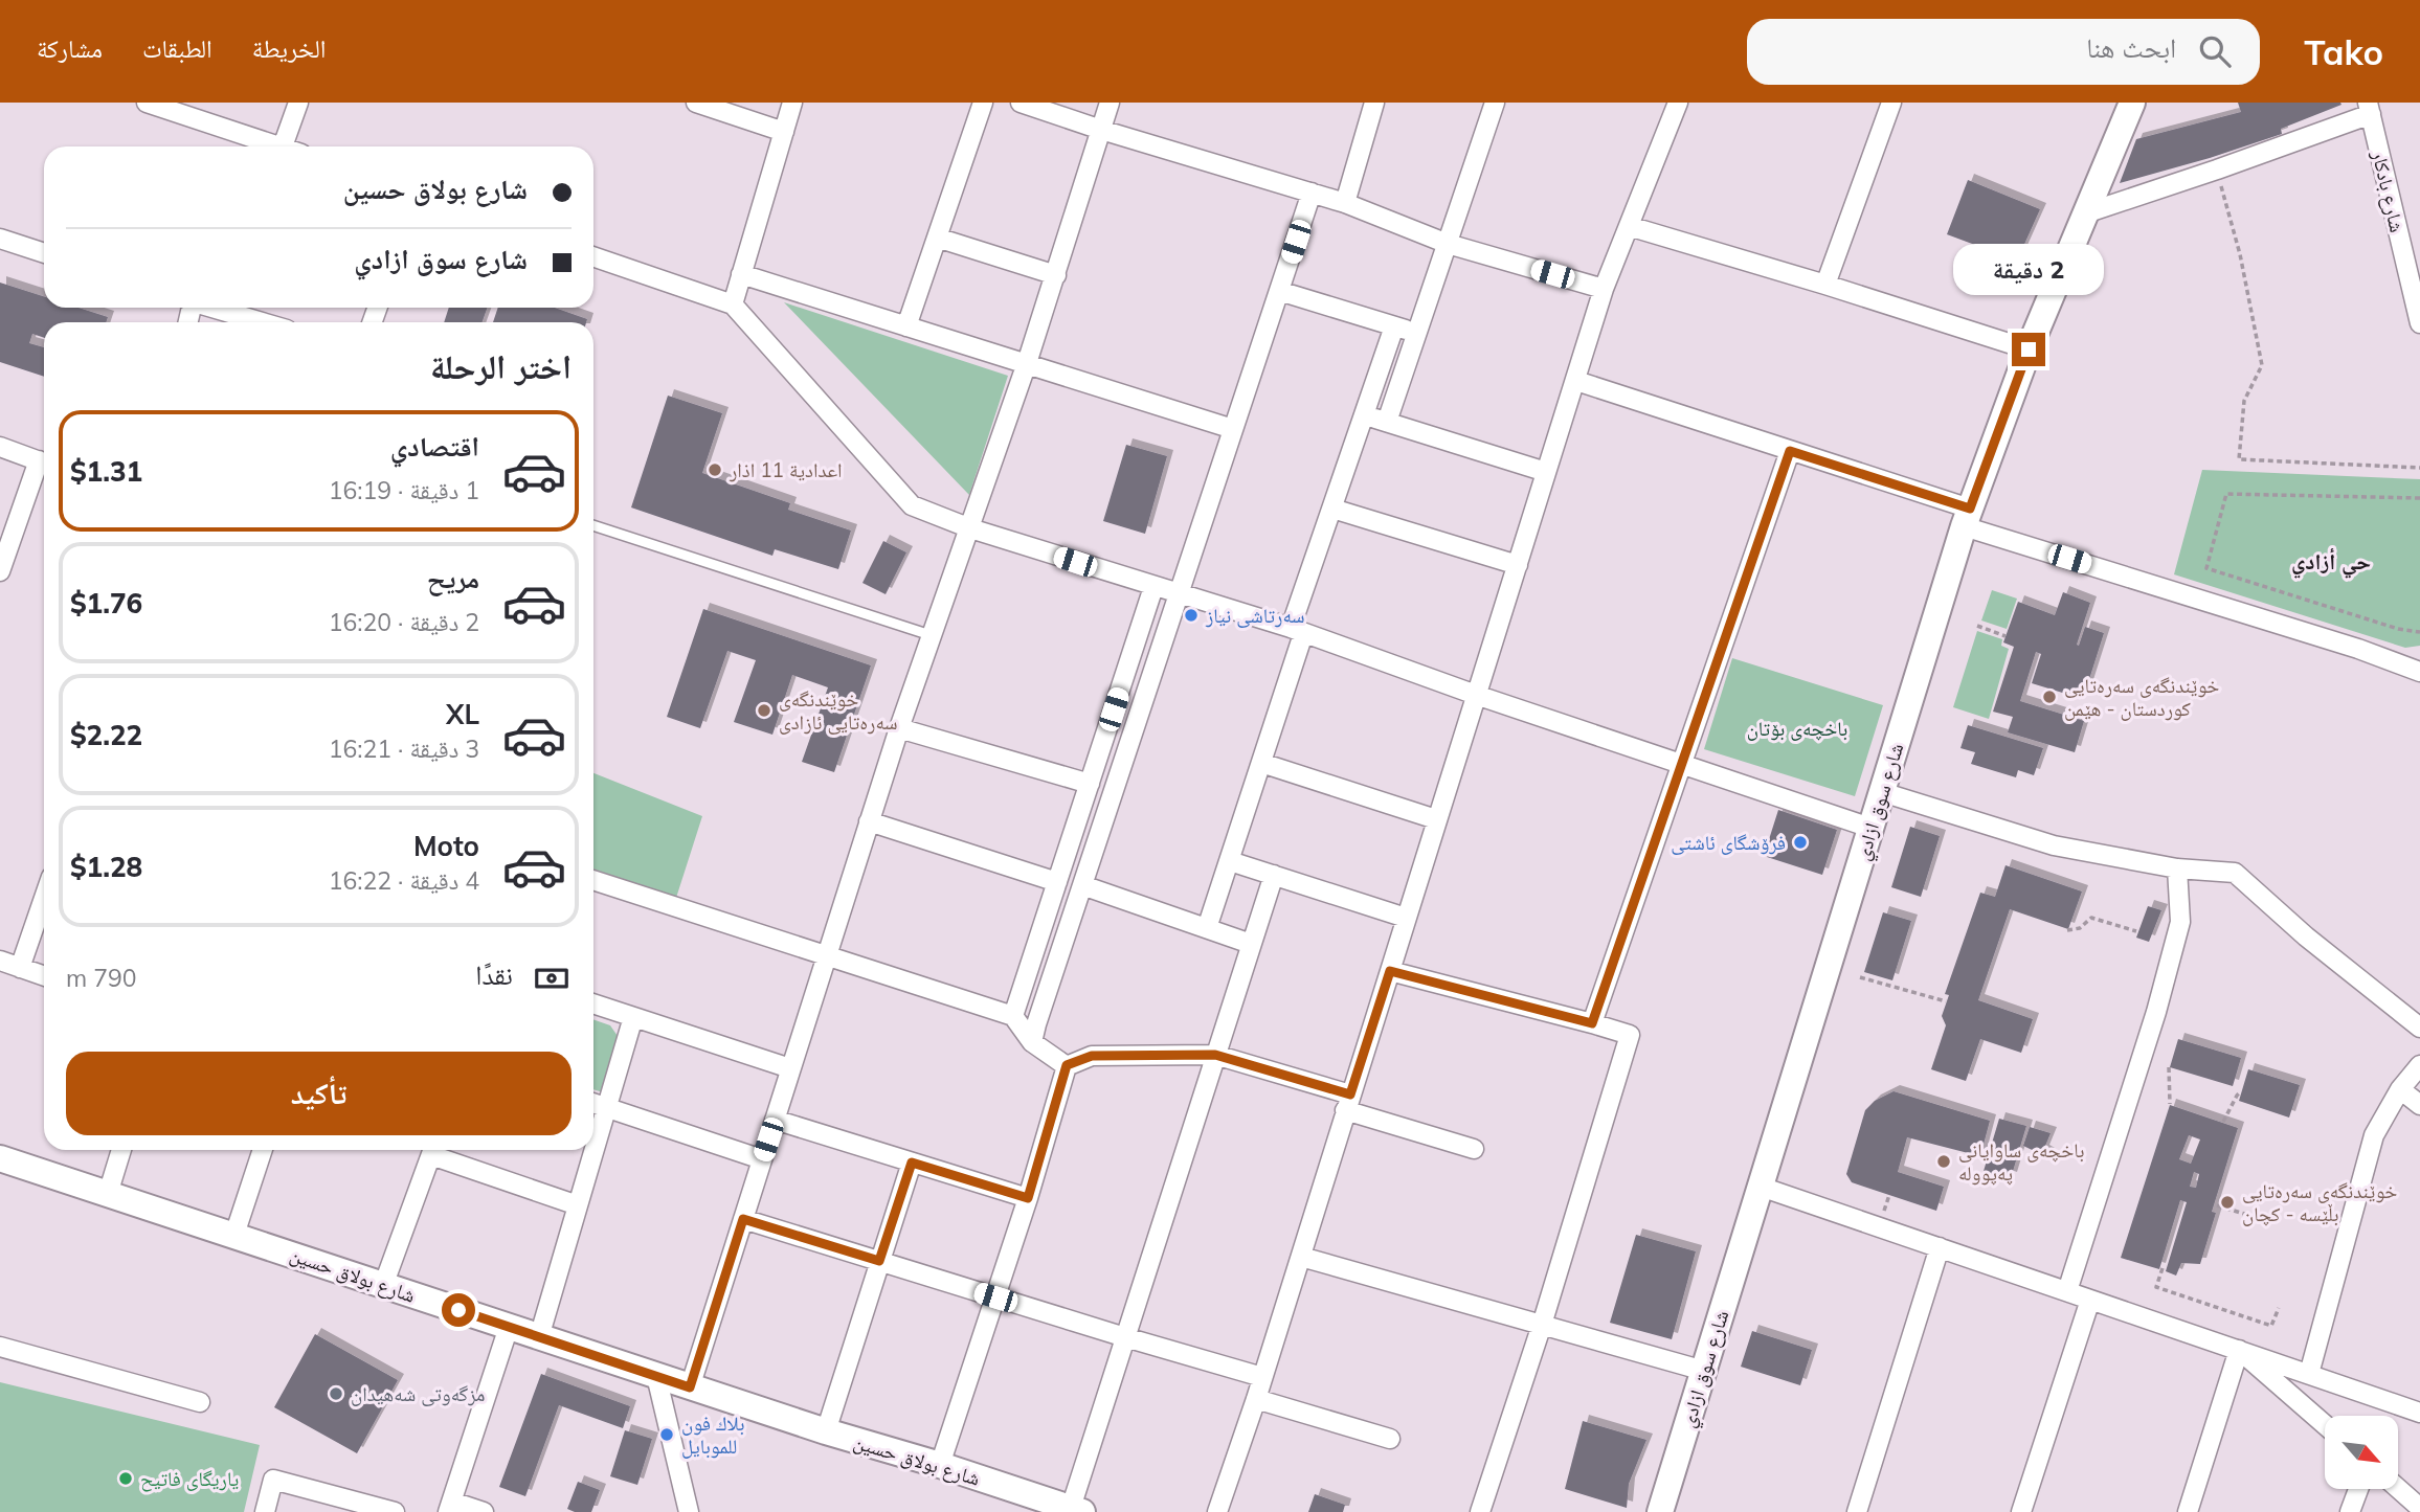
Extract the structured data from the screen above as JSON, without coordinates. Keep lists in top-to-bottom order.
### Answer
{
  "streets": {
    "street": ["شارع بادكار", "شارع سوق ازادي", "شارع بولاق حسين"]
  },
  "districts": ["حي أزادي"],
  "parks": ["باخچەی بۆتان"],
  "places": [
    "اعدادية 11 اذار",
    "سەرتاشی نیاز",
    "خوێندنگەی سەرەتایی کوردستان - هێمن",
    "خوێندنگەی سەرەتایی ئازادی",
    "فرۆشگای ئاشتی",
    "باخچەی ساوایانی پەپوولە",
    "خوێندنگەی سەرەتایی بڵێسە - کچان",
    "مزگەوتی شەهیدان",
    "بلاك فون للموبايل",
    "یاریگای فاتیح"
  ],
  "north": "bottom right",
  "page": {
    "header": "Tako",
    "search": "ابحث هنا",
    "nav": ["الخريطة", "الطبقات", "مشاركة"],
    "banner": ["شارع بولاق حسين", "شارع سوق ازادي"],
    "bubble": "2 دقيقة",
    "heading": "اختر الرحلة",
    "list": [
      {
        "name": "اقتصادي",
        "note": "1 دقيقة · 16:19",
        "value": "$1.31"
      },
      {
        "name": "مريح",
        "note": "2 دقيقة · 16:20",
        "value": "$1.76"
      },
      {
        "name": "XL",
        "note": "3 دقيقة · 16:21",
        "value": "$2.22"
      },
      {
        "name": "Moto",
        "note": "4 دقيقة · 16:22",
        "value": "$1.28"
      }
    ],
    "pay": ["نقدًا", "790 m"],
    "buttons": "تأكيد"
  }
}
